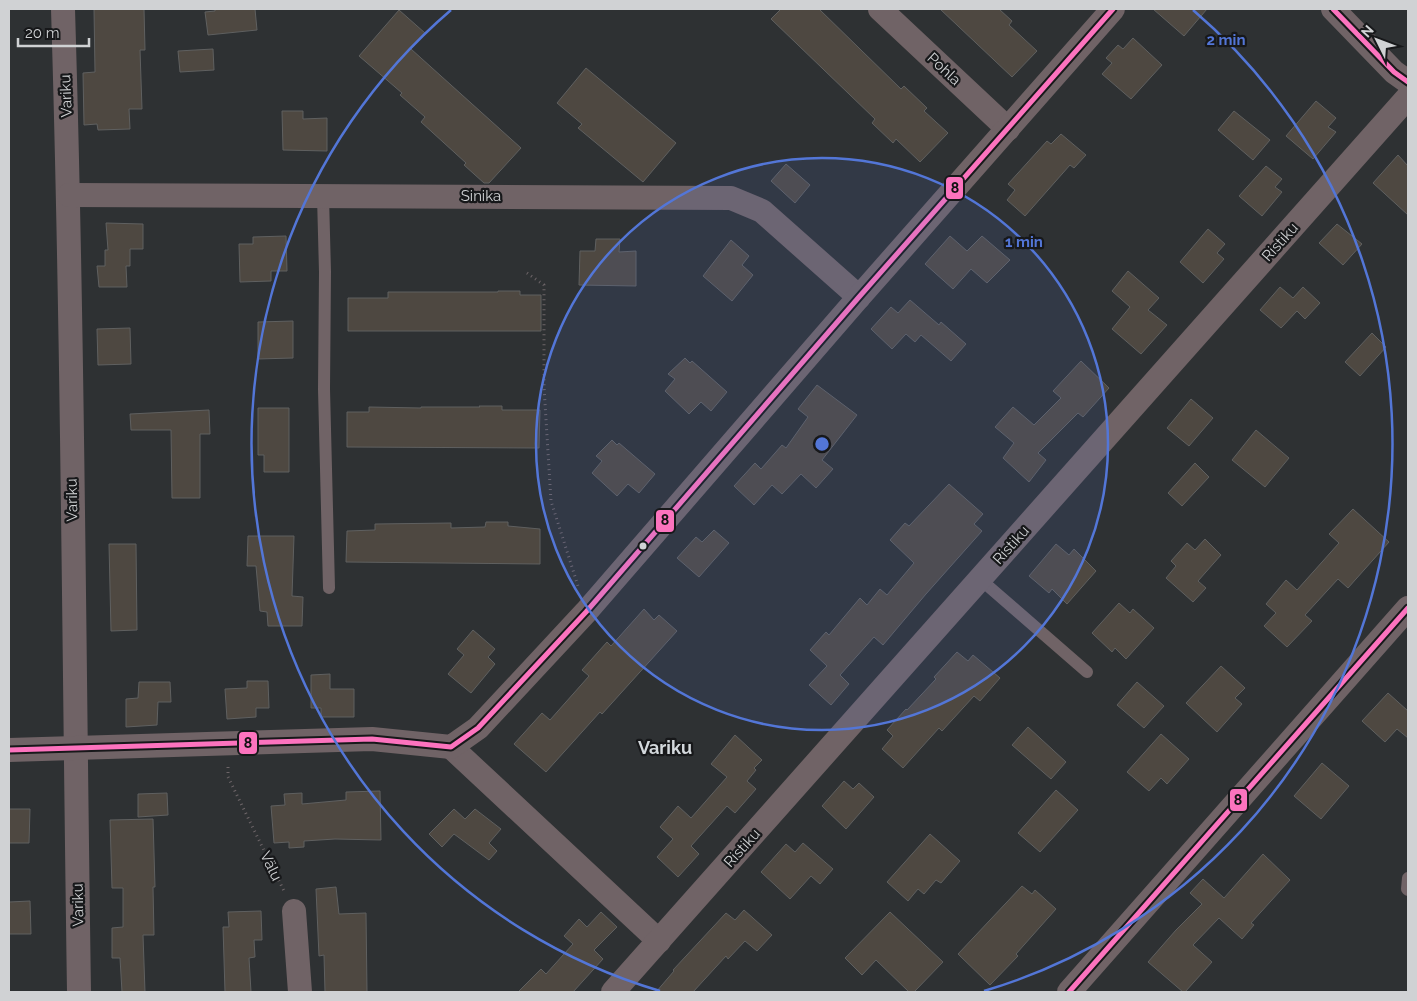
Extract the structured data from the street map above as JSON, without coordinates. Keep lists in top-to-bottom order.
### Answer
{
  "streets": {
    "street": [
      "Pohla",
      "Variku",
      "Sinika",
      "Ristiku"
    ],
    "path": ["Välu"]
  },
  "crossings": [
    ["Variku", "Sinika"]
  ],
  "districts": ["Variku"],
  "lines": ["transit line 8"],
  "scale_bar": "20 m",
  "north": "top left",
  "rings": ["2 min", "1 min"]
}
